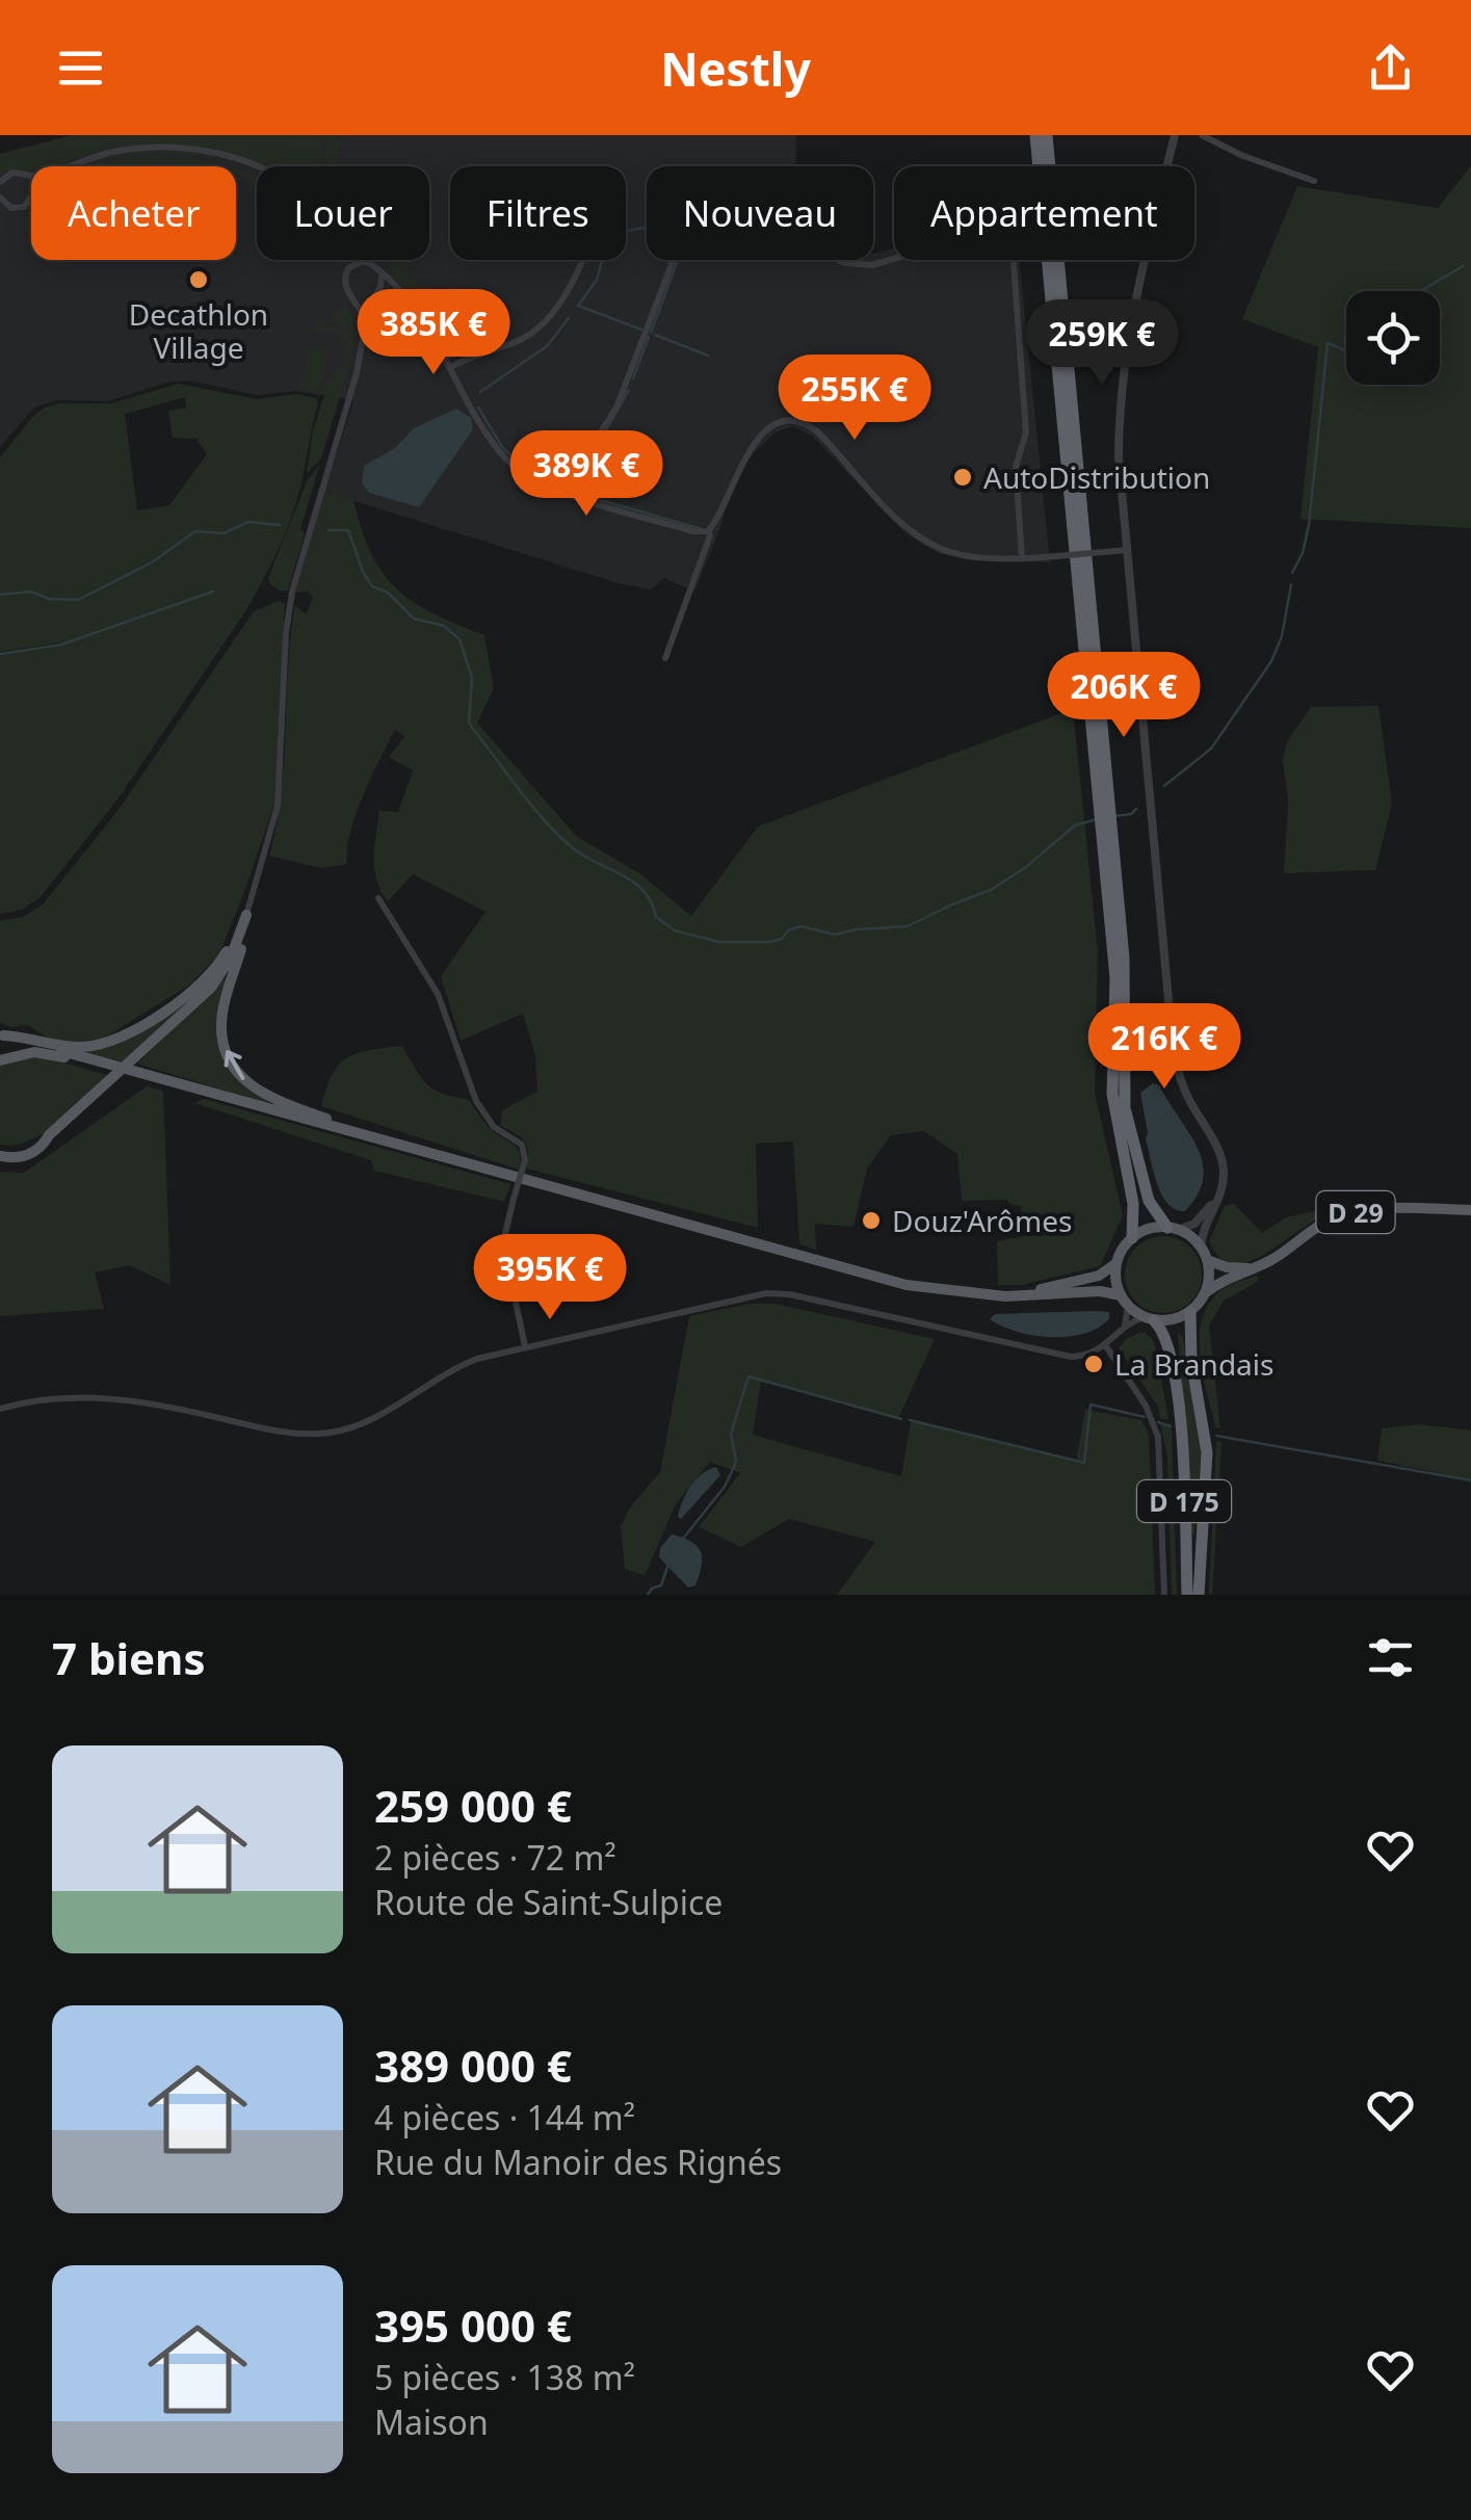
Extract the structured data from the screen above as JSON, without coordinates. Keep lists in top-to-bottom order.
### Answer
{
  "streets": {
    "highway": ["D 175"],
    "main road": ["D 29"]
  },
  "crossings": [
    ["D 29", "D 175"]
  ],
  "places": [
    "Decathlon Village",
    "AutoDistribution",
    "Douz'Arômes",
    "La Brandais"
  ],
  "page": {
    "header": "Nestly",
    "chip": [
      "Acheter",
      "Louer",
      "Filtres",
      "Nouveau",
      "Appartement"
    ],
    "price": [
      "385K €",
      "259K €",
      "255K €",
      "389K €",
      "206K €",
      "216K €",
      "395K €"
    ],
    "heading": "7 biens",
    "list": [
      {
        "name": "259 000 €",
        "note": "2 pièces · 72 m² · Route de Saint-Sulpice"
      },
      {
        "name": "389 000 €",
        "note": "4 pièces · 144 m² · Rue du Manoir des Rignés"
      },
      {
        "name": "395 000 €",
        "note": "5 pièces · 138 m² · Maison"
      }
    ]
  }
}
